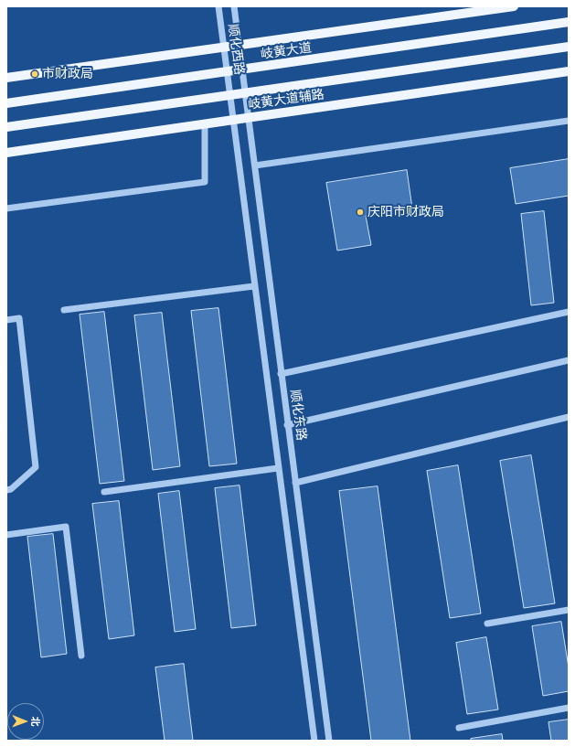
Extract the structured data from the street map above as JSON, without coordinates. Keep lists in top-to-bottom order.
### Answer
{
  "streets": {
    "main road": ["岐黄大道", "岐黄大道辅路"],
    "street": ["顺化西路", "顺化东路"]
  },
  "crossings": [
    ["顺化西路", "岐黄大道"],
    ["顺化西路", "顺化东路"],
    ["岐黄大道辅路", "顺化东路"]
  ],
  "places": ["市财政局", "庆阳市财政局"],
  "north": "right"
}
